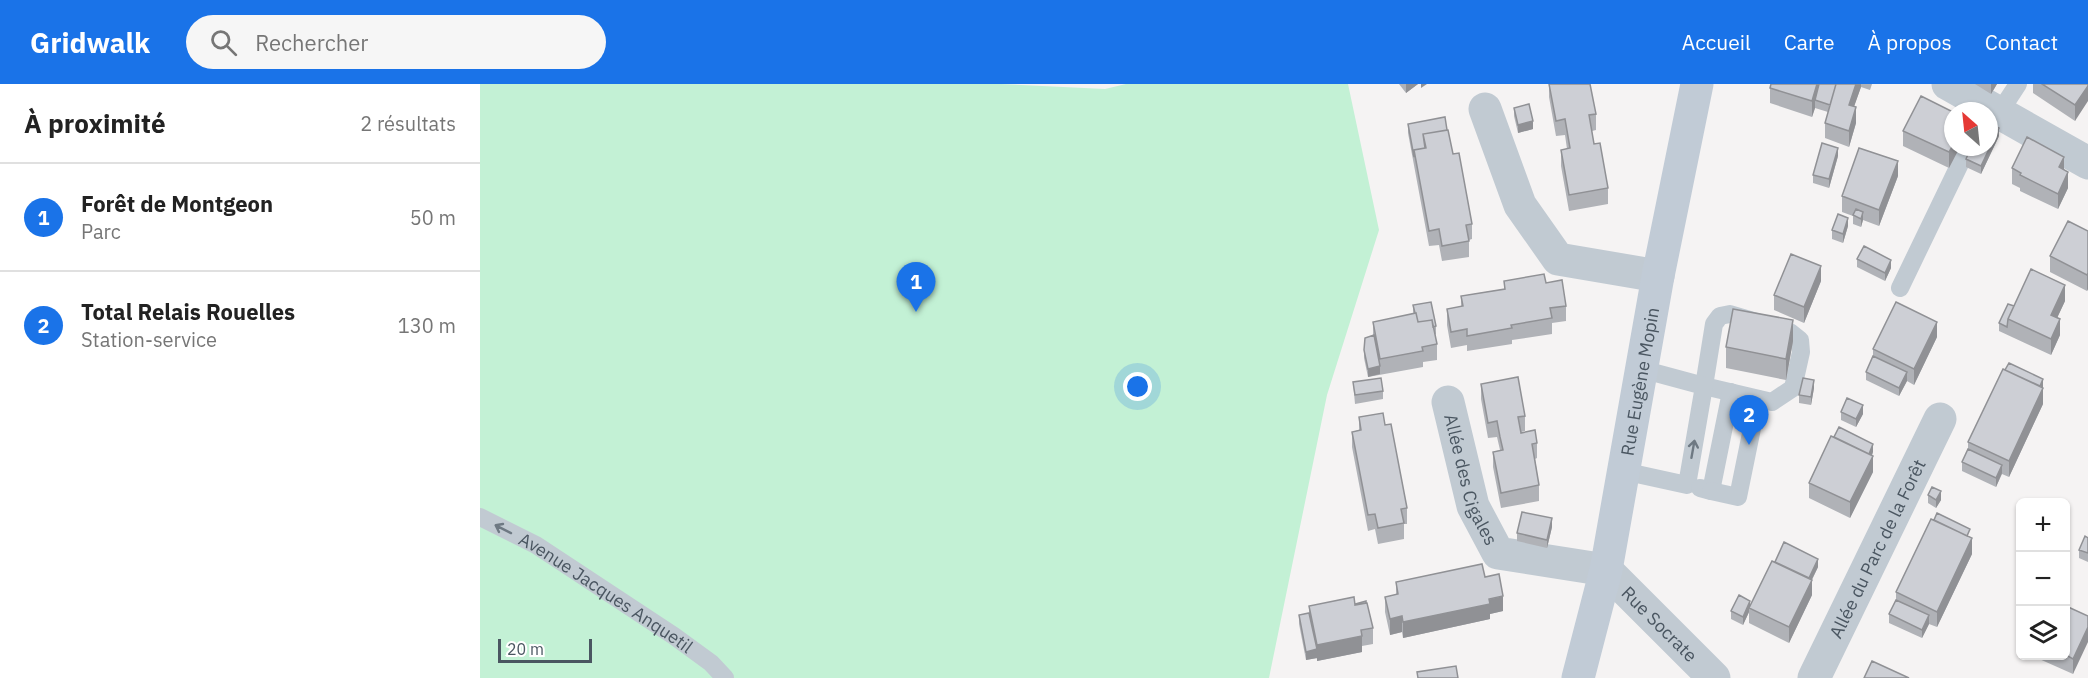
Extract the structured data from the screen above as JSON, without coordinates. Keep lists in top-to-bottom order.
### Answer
{
  "streets": {
    "main road": ["Rue Eugène Mopin"],
    "street": ["Allée des Cigales", "Allée du Parc de la Forêt", "Rue Socrate"],
    "lane": ["Avenue Jacques Anquetil"]
  },
  "crossings": [
    ["Rue Eugène Mopin", "Allée des Cigales"],
    ["Rue Eugène Mopin", "Rue Socrate"],
    ["Allée des Cigales", "Rue Socrate"]
  ],
  "one_way": ["Avenue Jacques Anquetil"],
  "scale_bar": "20 m",
  "north": "top left",
  "page": {
    "header": "Gridwalk",
    "search": "Rechercher",
    "nav": [
      "Accueil",
      "Carte",
      "À propos",
      "Contact"
    ],
    "heading": ["À proximité", "2 résultats"],
    "list": [
      {
        "mark": "1",
        "name": "Forêt de Montgeon",
        "note": "Parc",
        "value": "50 m"
      },
      {
        "mark": "2",
        "name": "Total Relais Rouelles",
        "note": "Station-service",
        "value": "130 m"
      }
    ],
    "pins": ["1", "2"],
    "map_buttons": ["+", "−"],
    "scale": "20 m"
  }
}
